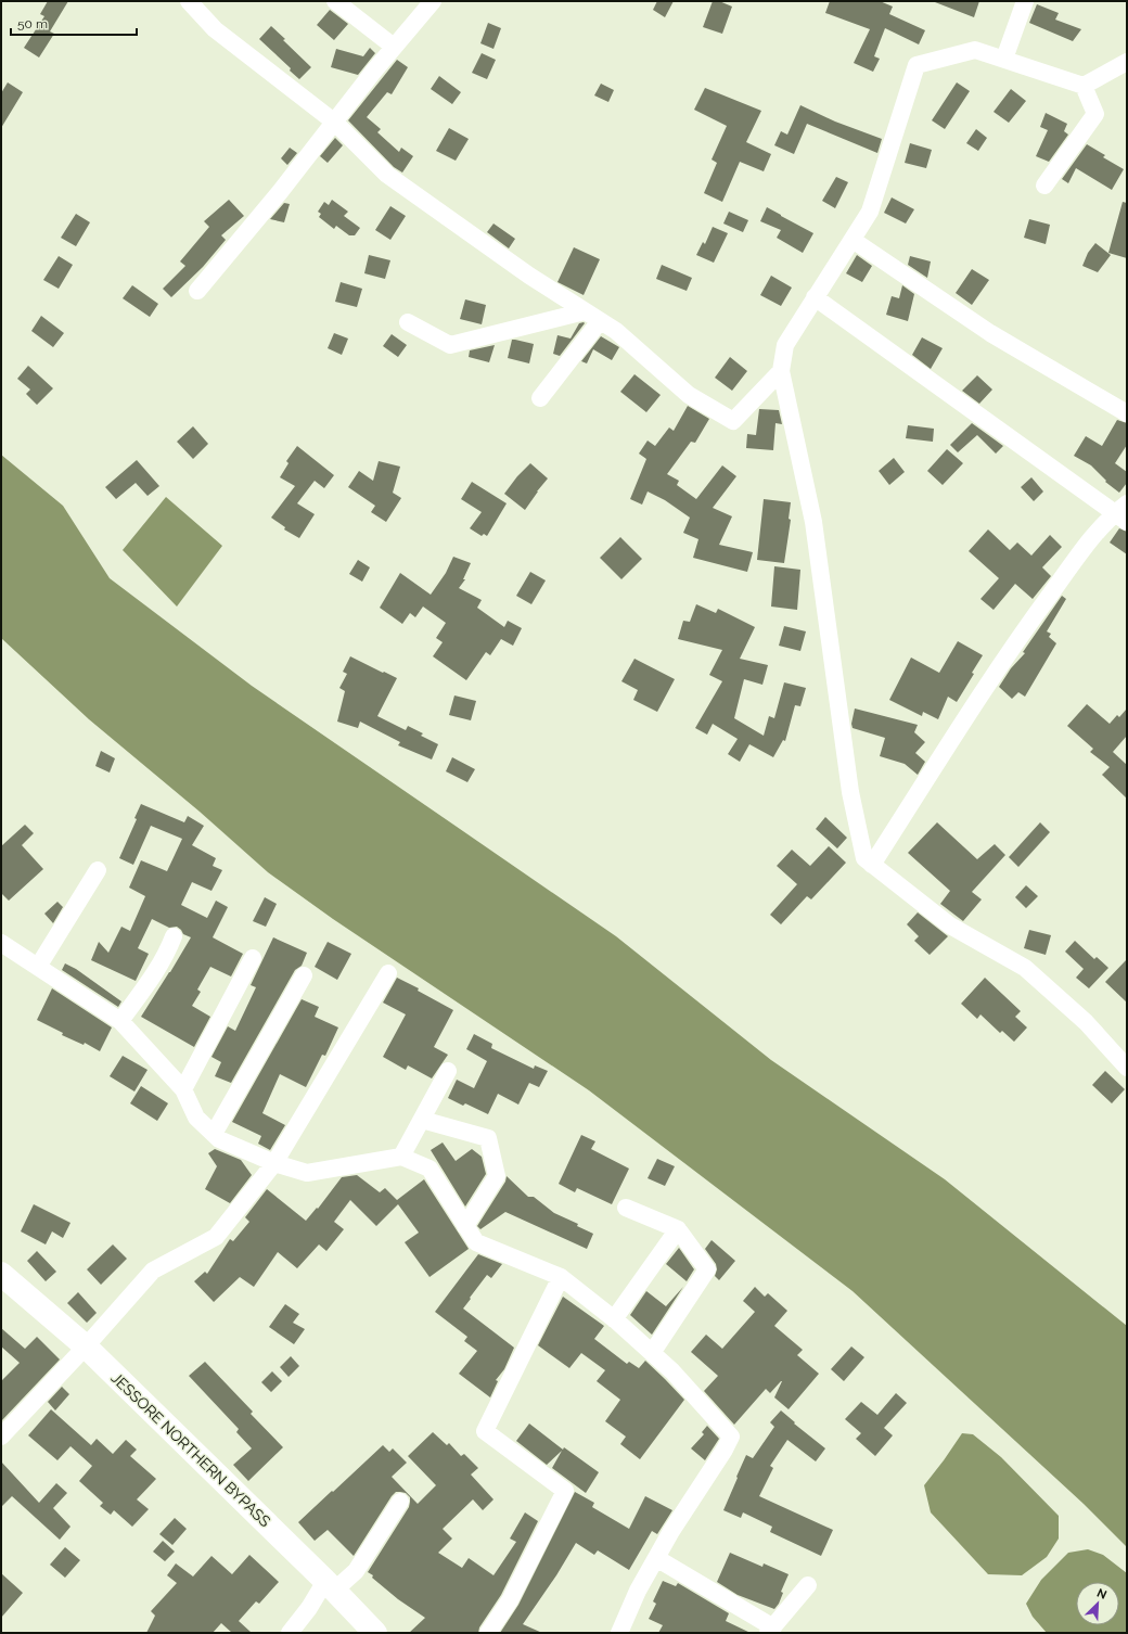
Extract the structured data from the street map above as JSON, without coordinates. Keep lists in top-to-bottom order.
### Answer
{
  "streets": {
    "highway": ["JESSORE NORTHERN BYPASS"]
  },
  "scale_bar": "50 m",
  "north": "top right"
}
